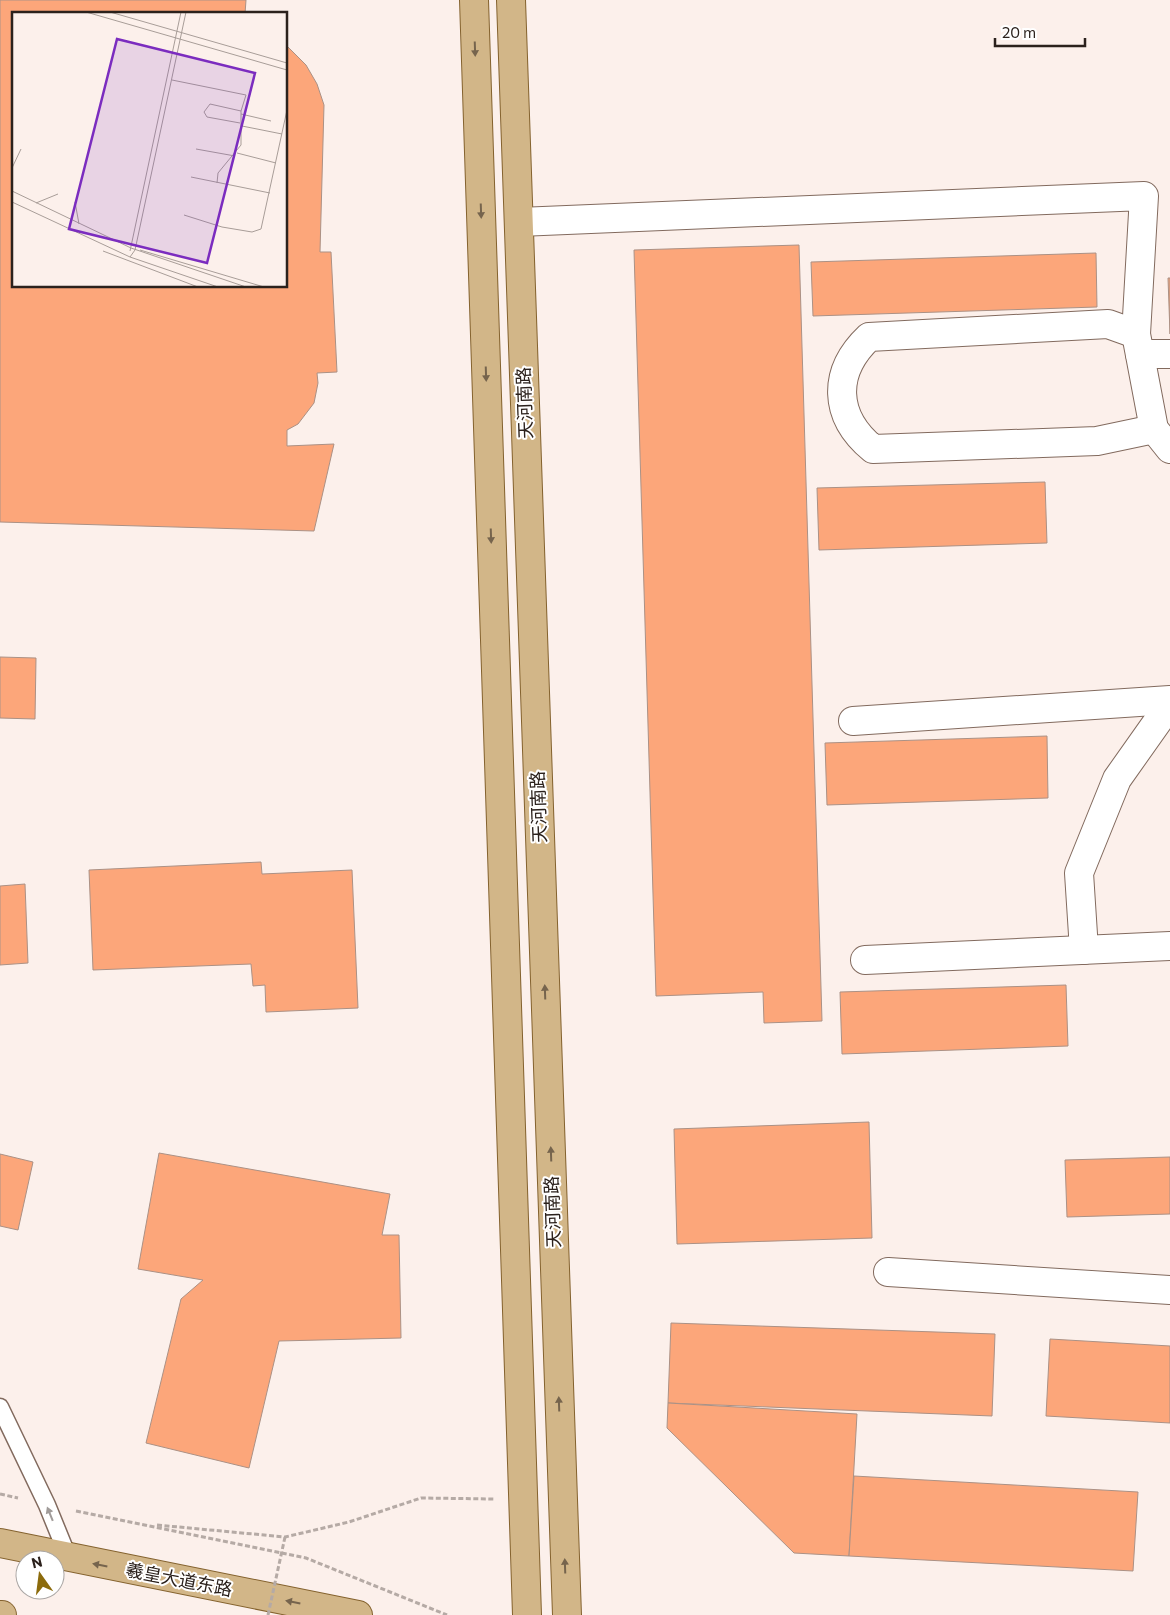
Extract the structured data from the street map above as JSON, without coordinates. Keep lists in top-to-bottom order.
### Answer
{
  "streets": {
    "main road": ["天河南路", "羲皇大道东路"]
  },
  "one_way": ["羲皇大道东路"],
  "scale_bar": "20 m",
  "north": "top"
}
